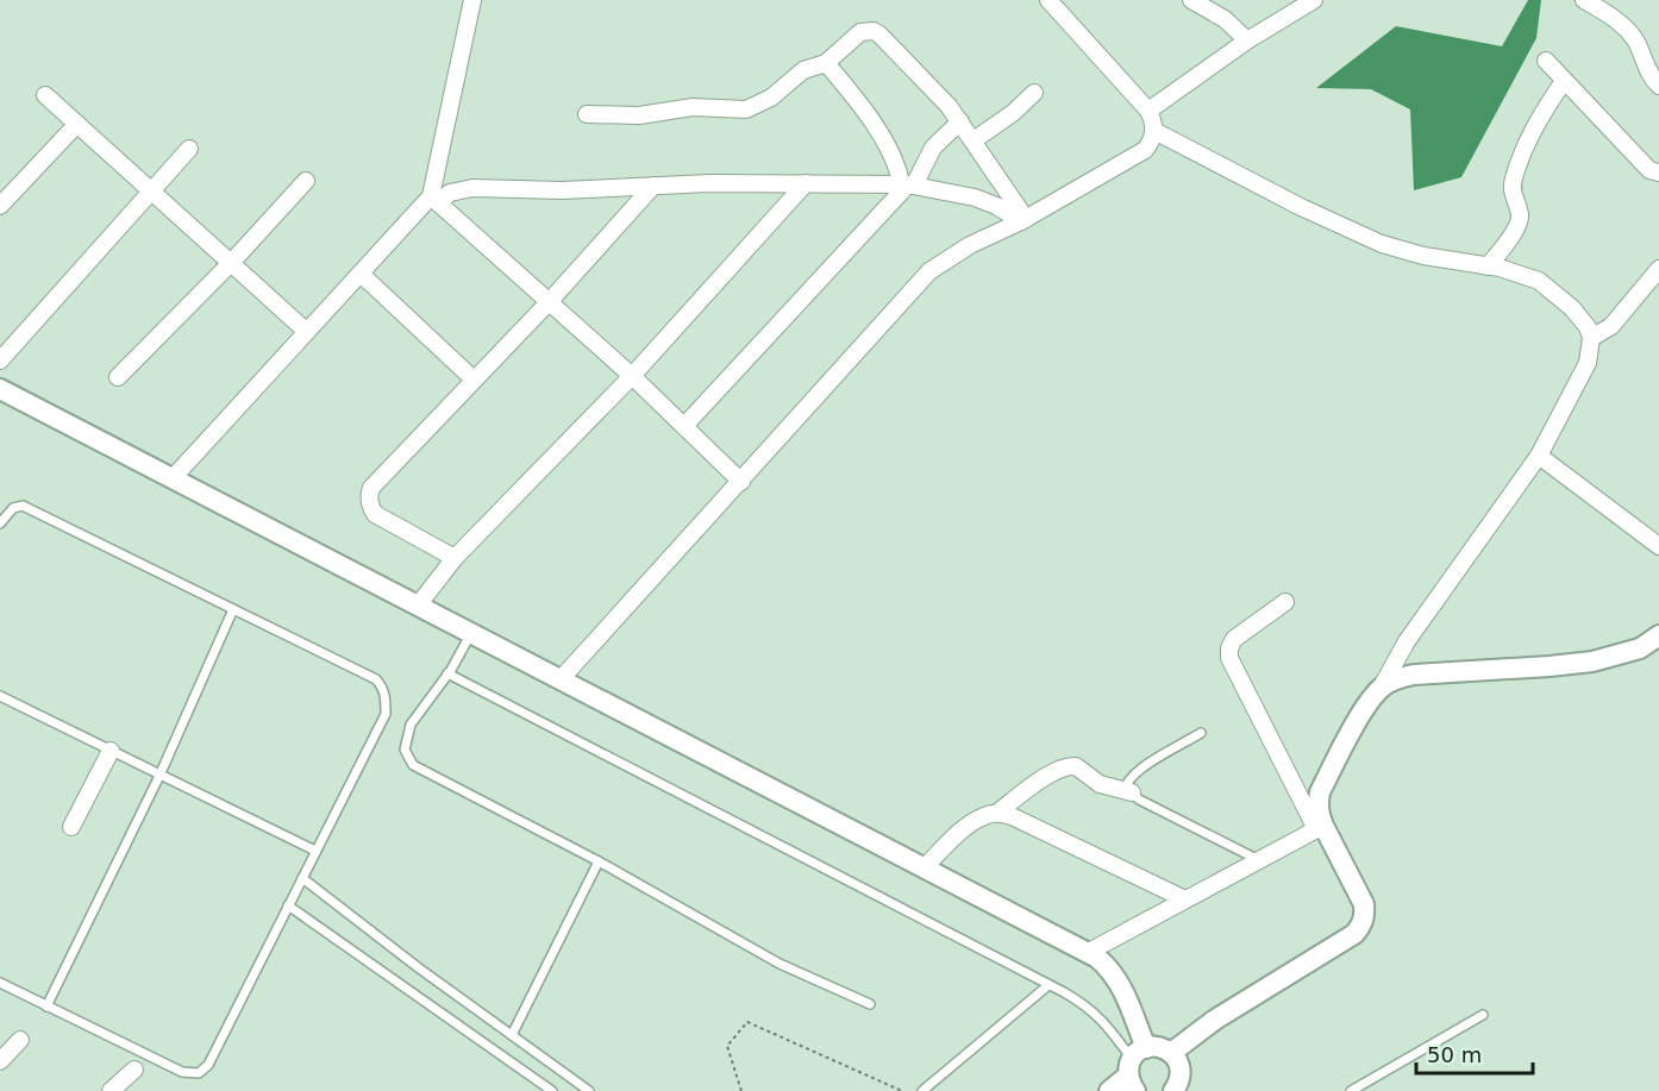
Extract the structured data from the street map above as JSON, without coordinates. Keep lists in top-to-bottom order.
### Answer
{
  "scale_bar": "50 m"
}
